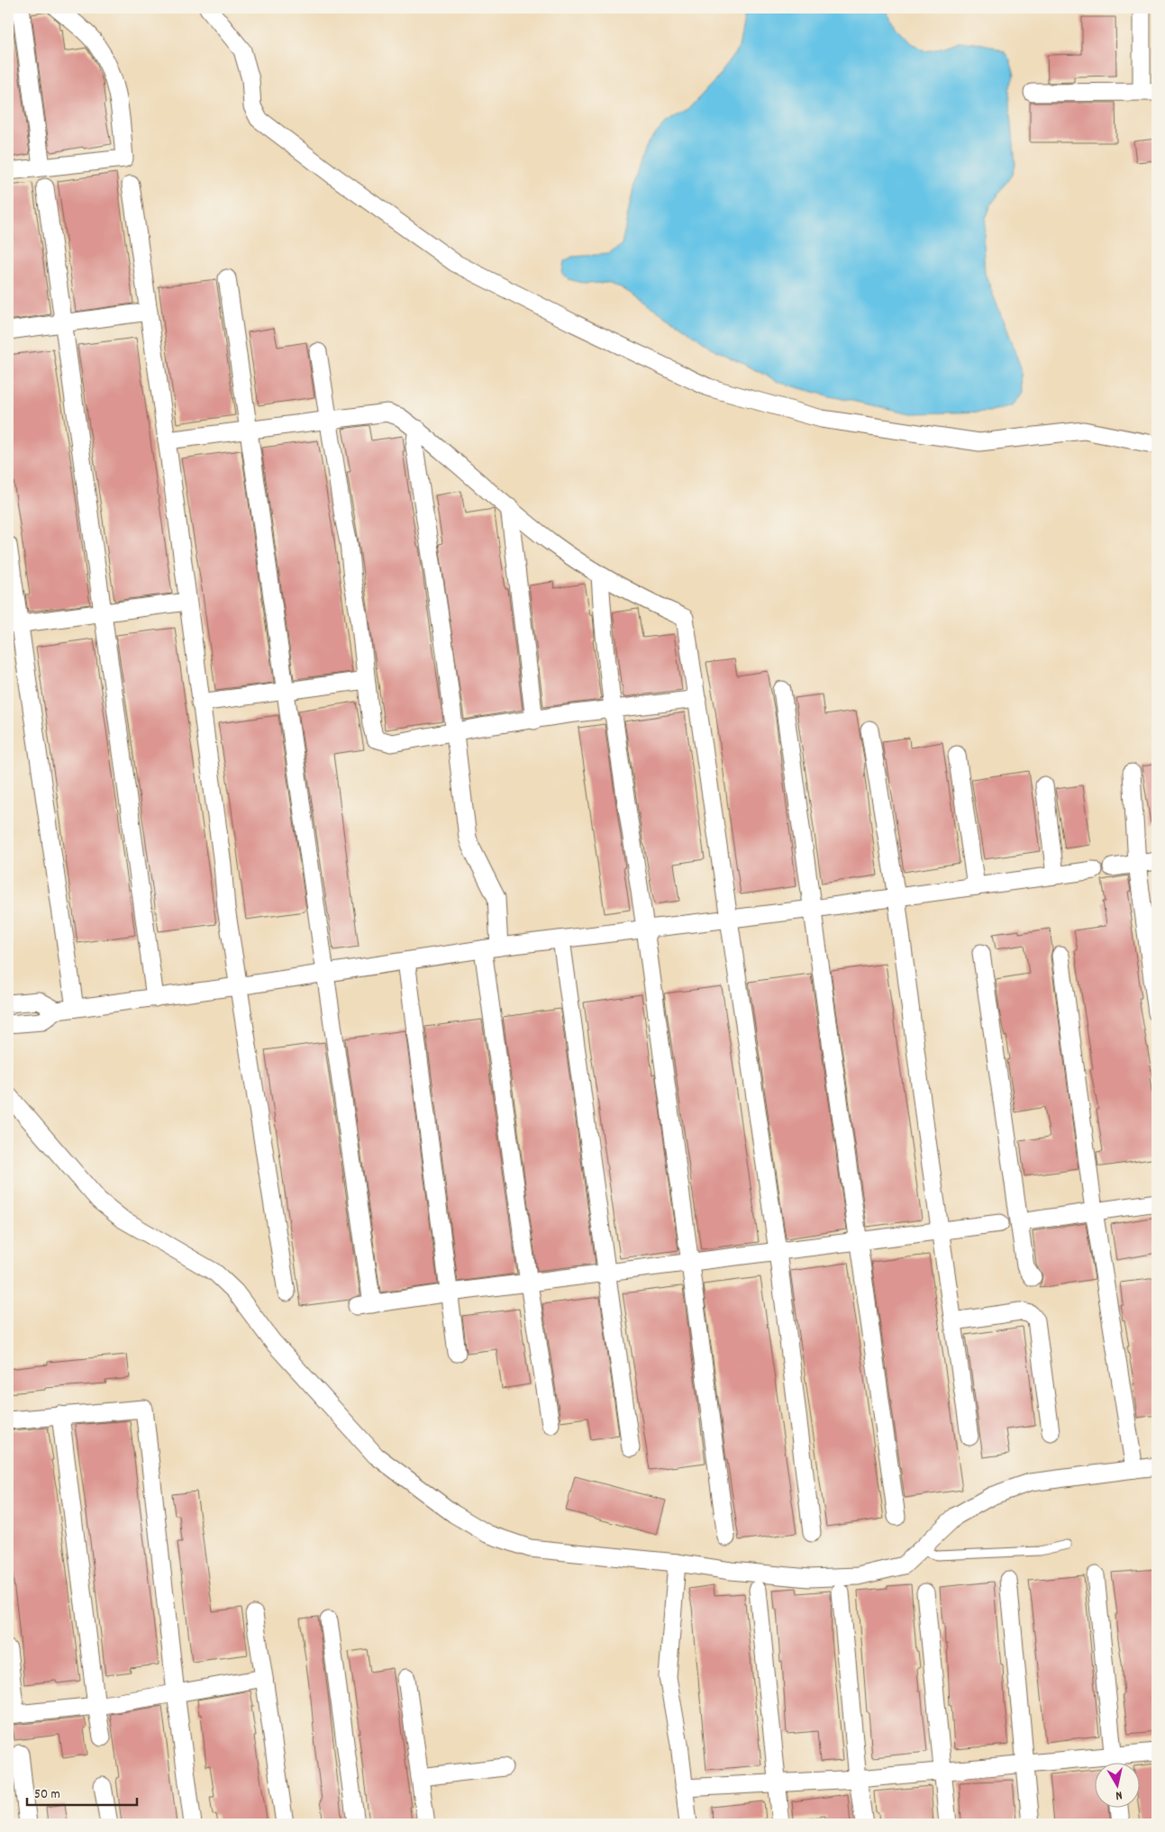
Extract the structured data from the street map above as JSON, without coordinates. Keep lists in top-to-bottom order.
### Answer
{
  "scale_bar": "50 m",
  "north": "bottom"
}
